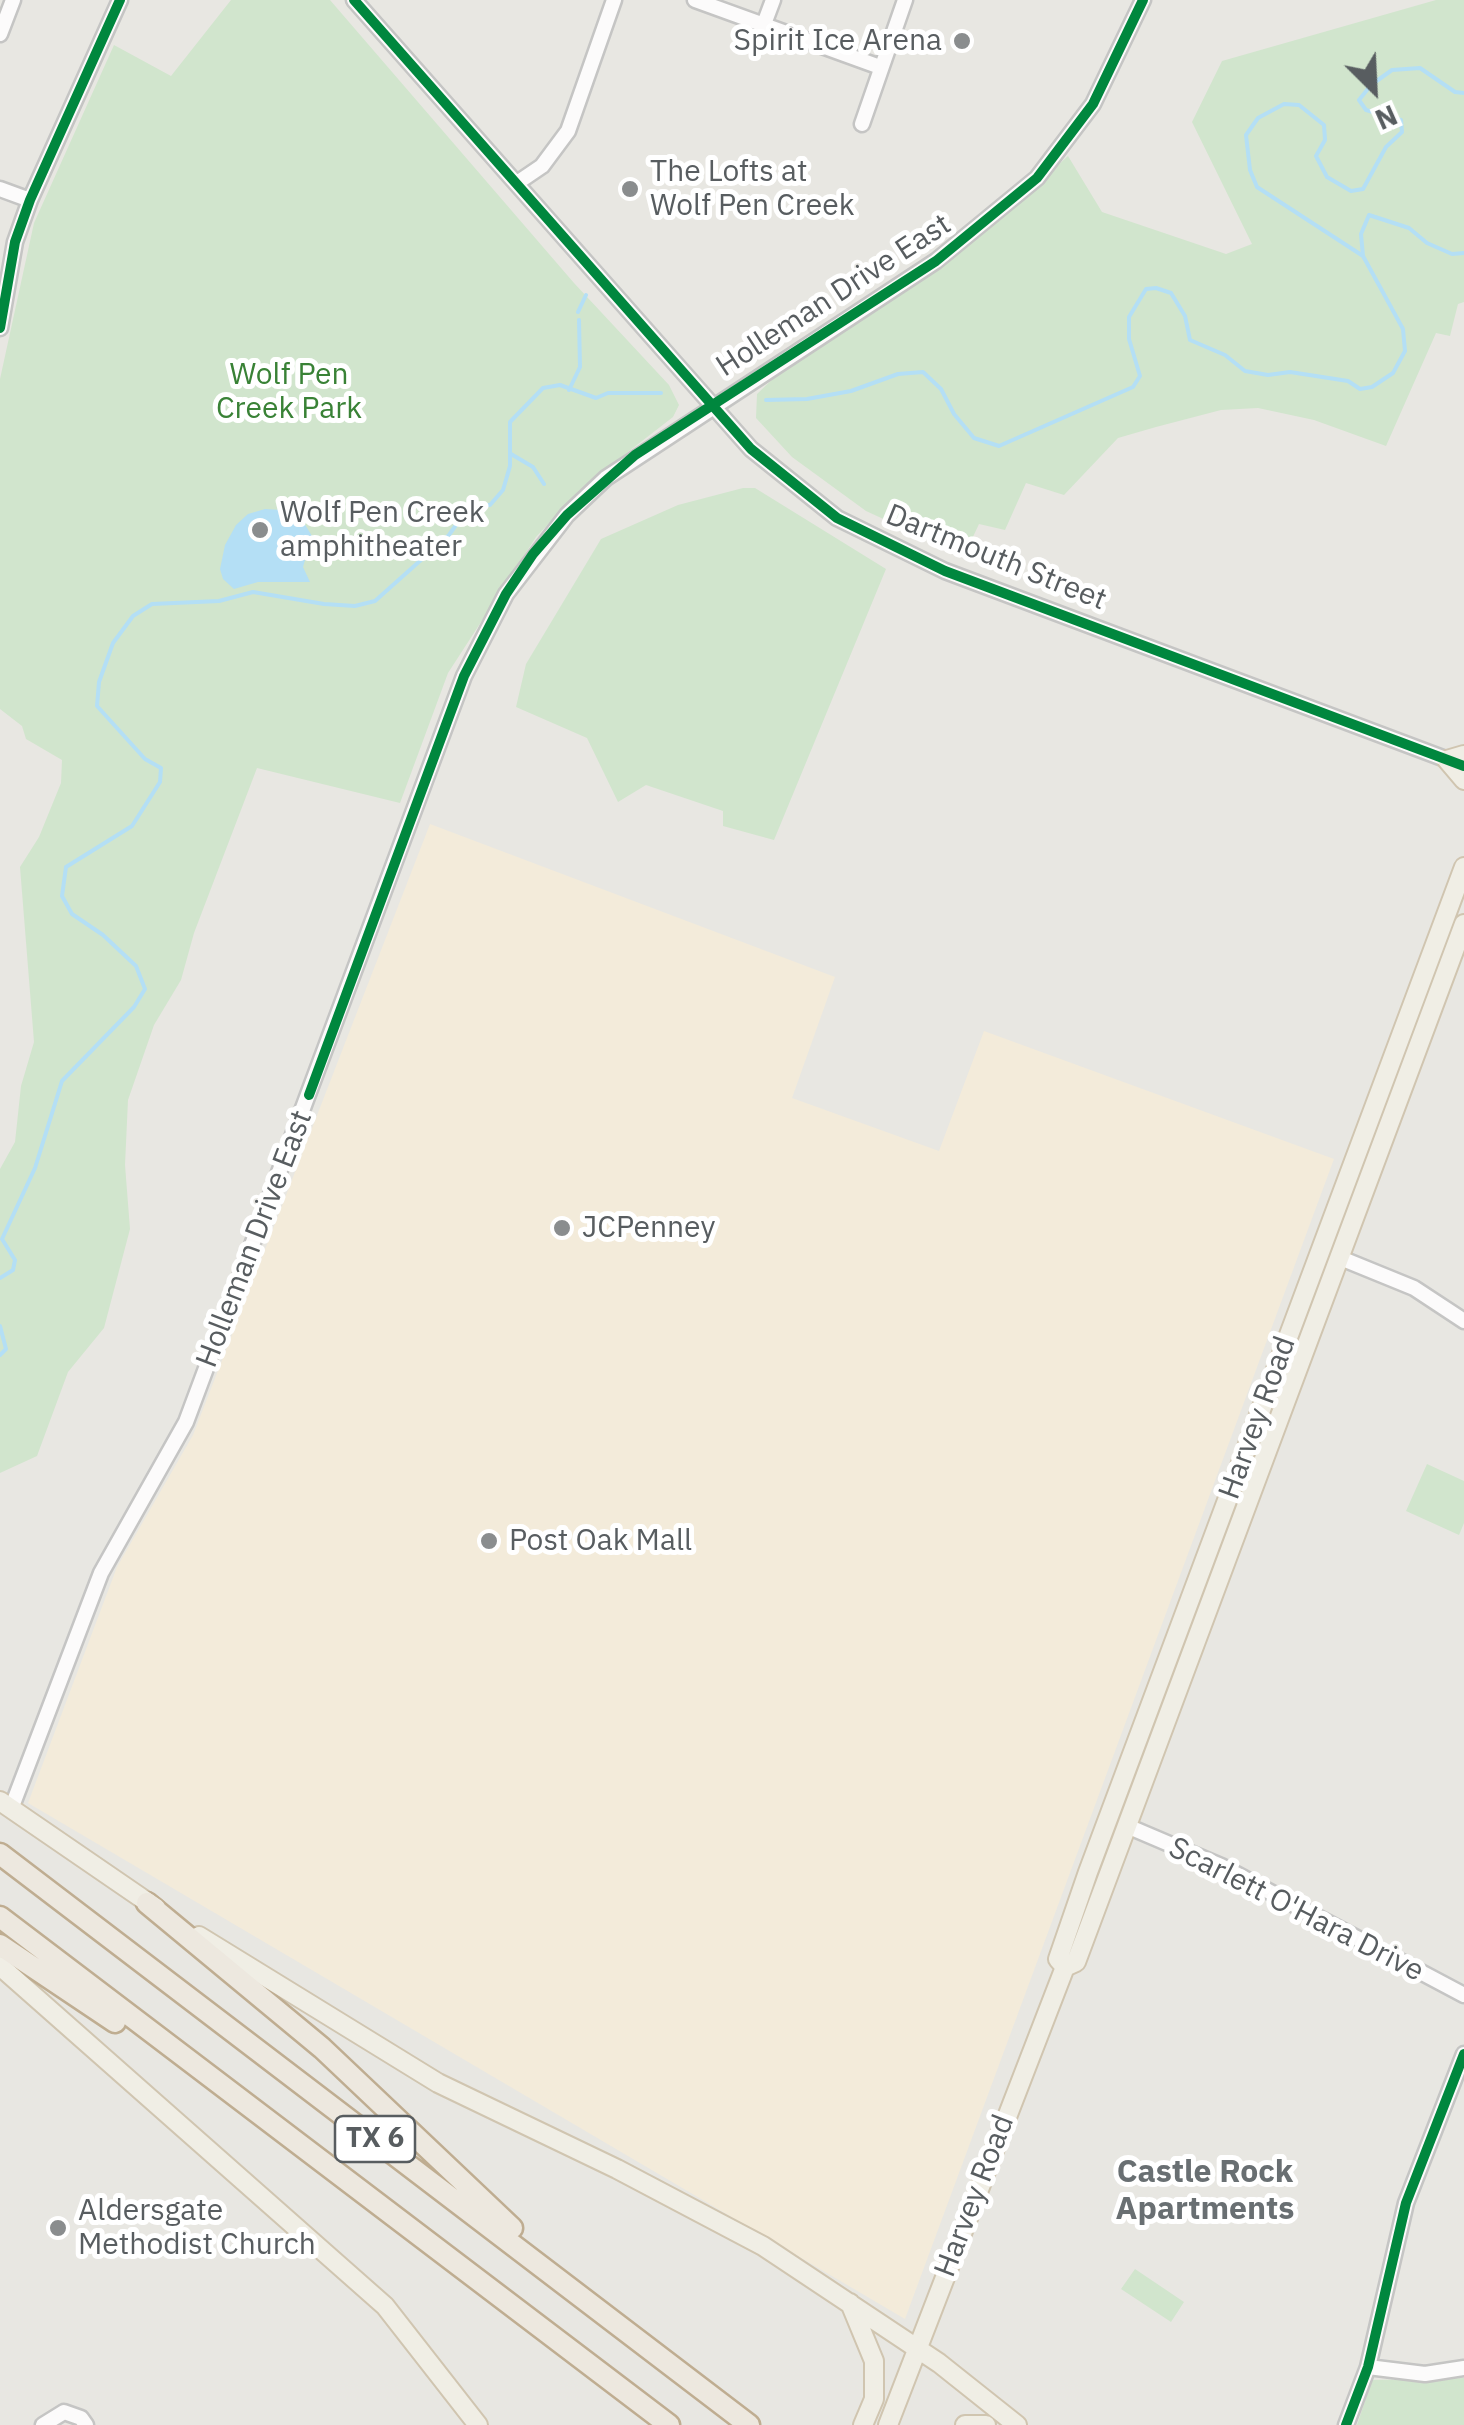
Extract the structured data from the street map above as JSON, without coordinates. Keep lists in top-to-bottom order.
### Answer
{
  "streets": {
    "highway": ["TX 6"],
    "main road": ["Harvey Road"],
    "street": ["Holleman Drive East", "Dartmouth Street", "Scarlett O'Hara Drive"]
  },
  "crossings": [
    ["Holleman Drive East", "Dartmouth Street"],
    ["Harvey Road", "Scarlett O'Hara Drive"]
  ],
  "districts": ["Castle Rock Apartments"],
  "parks": ["Wolf Pen Creek Park"],
  "places": [
    "Spirit Ice Arena",
    "The Lofts at Wolf Pen Creek",
    "Wolf Pen Creek amphitheater",
    "JCPenney",
    "Post Oak Mall",
    "Aldersgate Methodist Church"
  ],
  "north": "bottom right"
}
